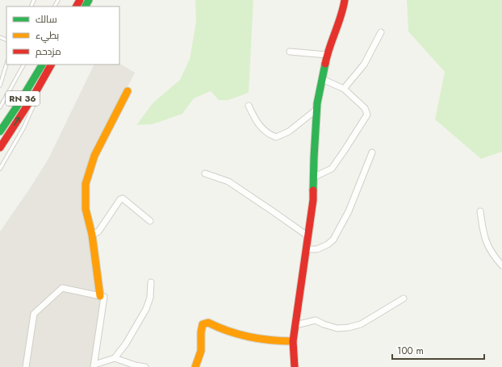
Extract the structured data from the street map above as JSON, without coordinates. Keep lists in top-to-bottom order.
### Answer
{
  "streets": {
    "main road": ["RN 36"]
  },
  "legend": ["سالك", "بطيء", "مزدحم"],
  "scale_bar": "100 m"
}
